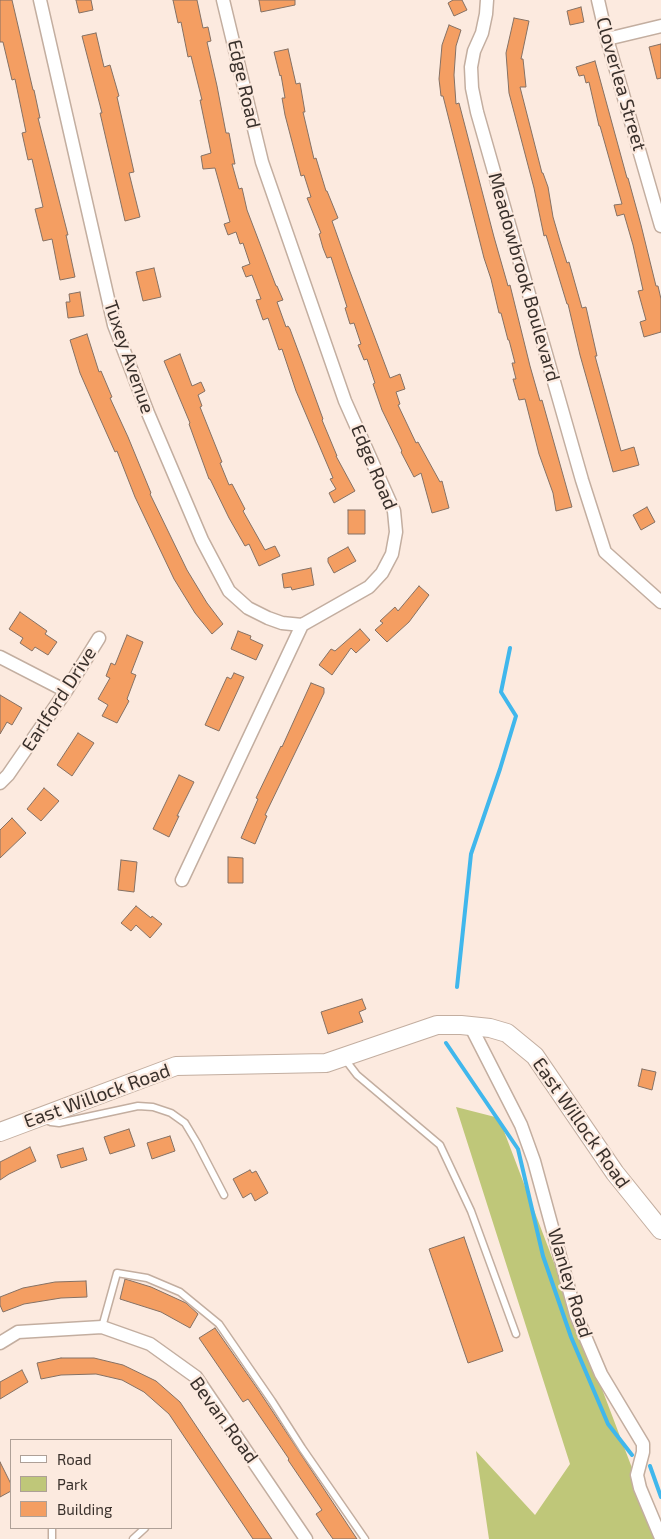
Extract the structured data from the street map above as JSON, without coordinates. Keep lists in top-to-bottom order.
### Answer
{
  "streets": {
    "street": [
      "Edge Road",
      "Cloverlea Street",
      "Meadowbrook Boulevard",
      "Tuxey Avenue",
      "Earlford Drive",
      "East Willock Road",
      "Wanley Road",
      "Bevan Road"
    ]
  },
  "crossings": [
    ["Edge Road", "Tuxey Avenue"],
    ["East Willock Road", "Wanley Road"]
  ],
  "legend": ["Road", "Park", "Building"]
}
